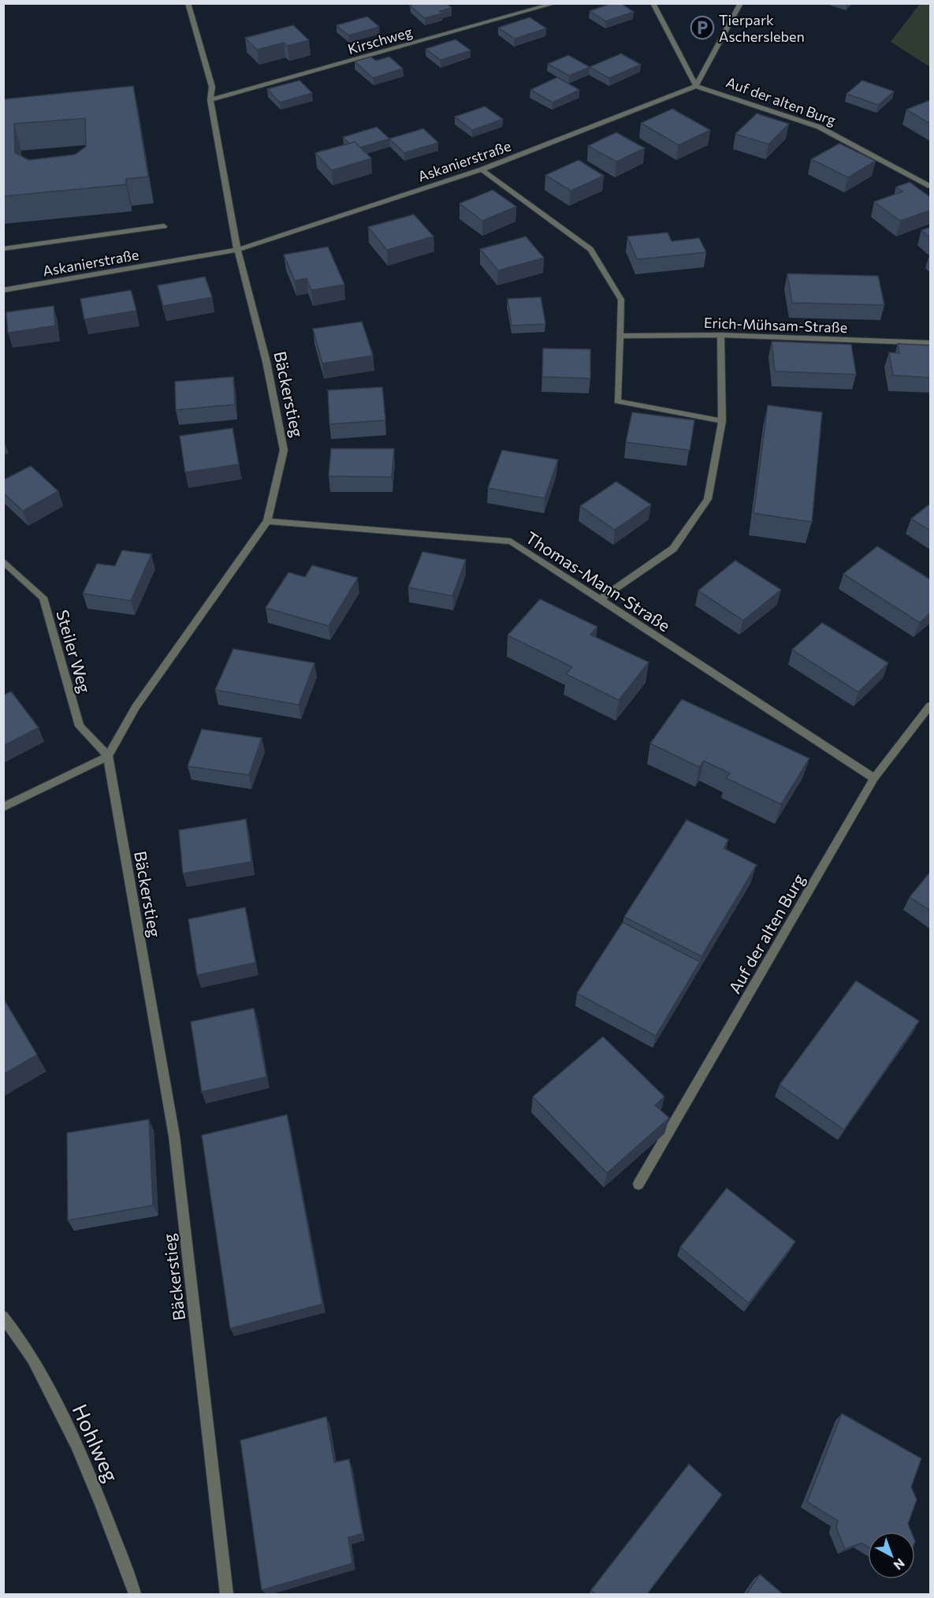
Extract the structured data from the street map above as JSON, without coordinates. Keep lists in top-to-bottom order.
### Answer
{
  "streets": {
    "street": [
      "Kirschweg",
      "Auf der alten Burg",
      "Askanierstraße",
      "Erich-Mühsam-Straße",
      "Bäckerstieg",
      "Thomas-Mann-Straße",
      "Steiler Weg",
      "Hohlweg"
    ]
  },
  "crossings": [
    ["Auf der alten Burg", "Askanierstraße"],
    ["Auf der alten Burg", "Thomas-Mann-Straße"],
    ["Askanierstraße", "Bäckerstieg"],
    ["Bäckerstieg", "Thomas-Mann-Straße"],
    ["Bäckerstieg", "Steiler Weg"]
  ],
  "places": {
    "parking": ["Tierpark Aschersleben"]
  },
  "north": "bottom right"
}
